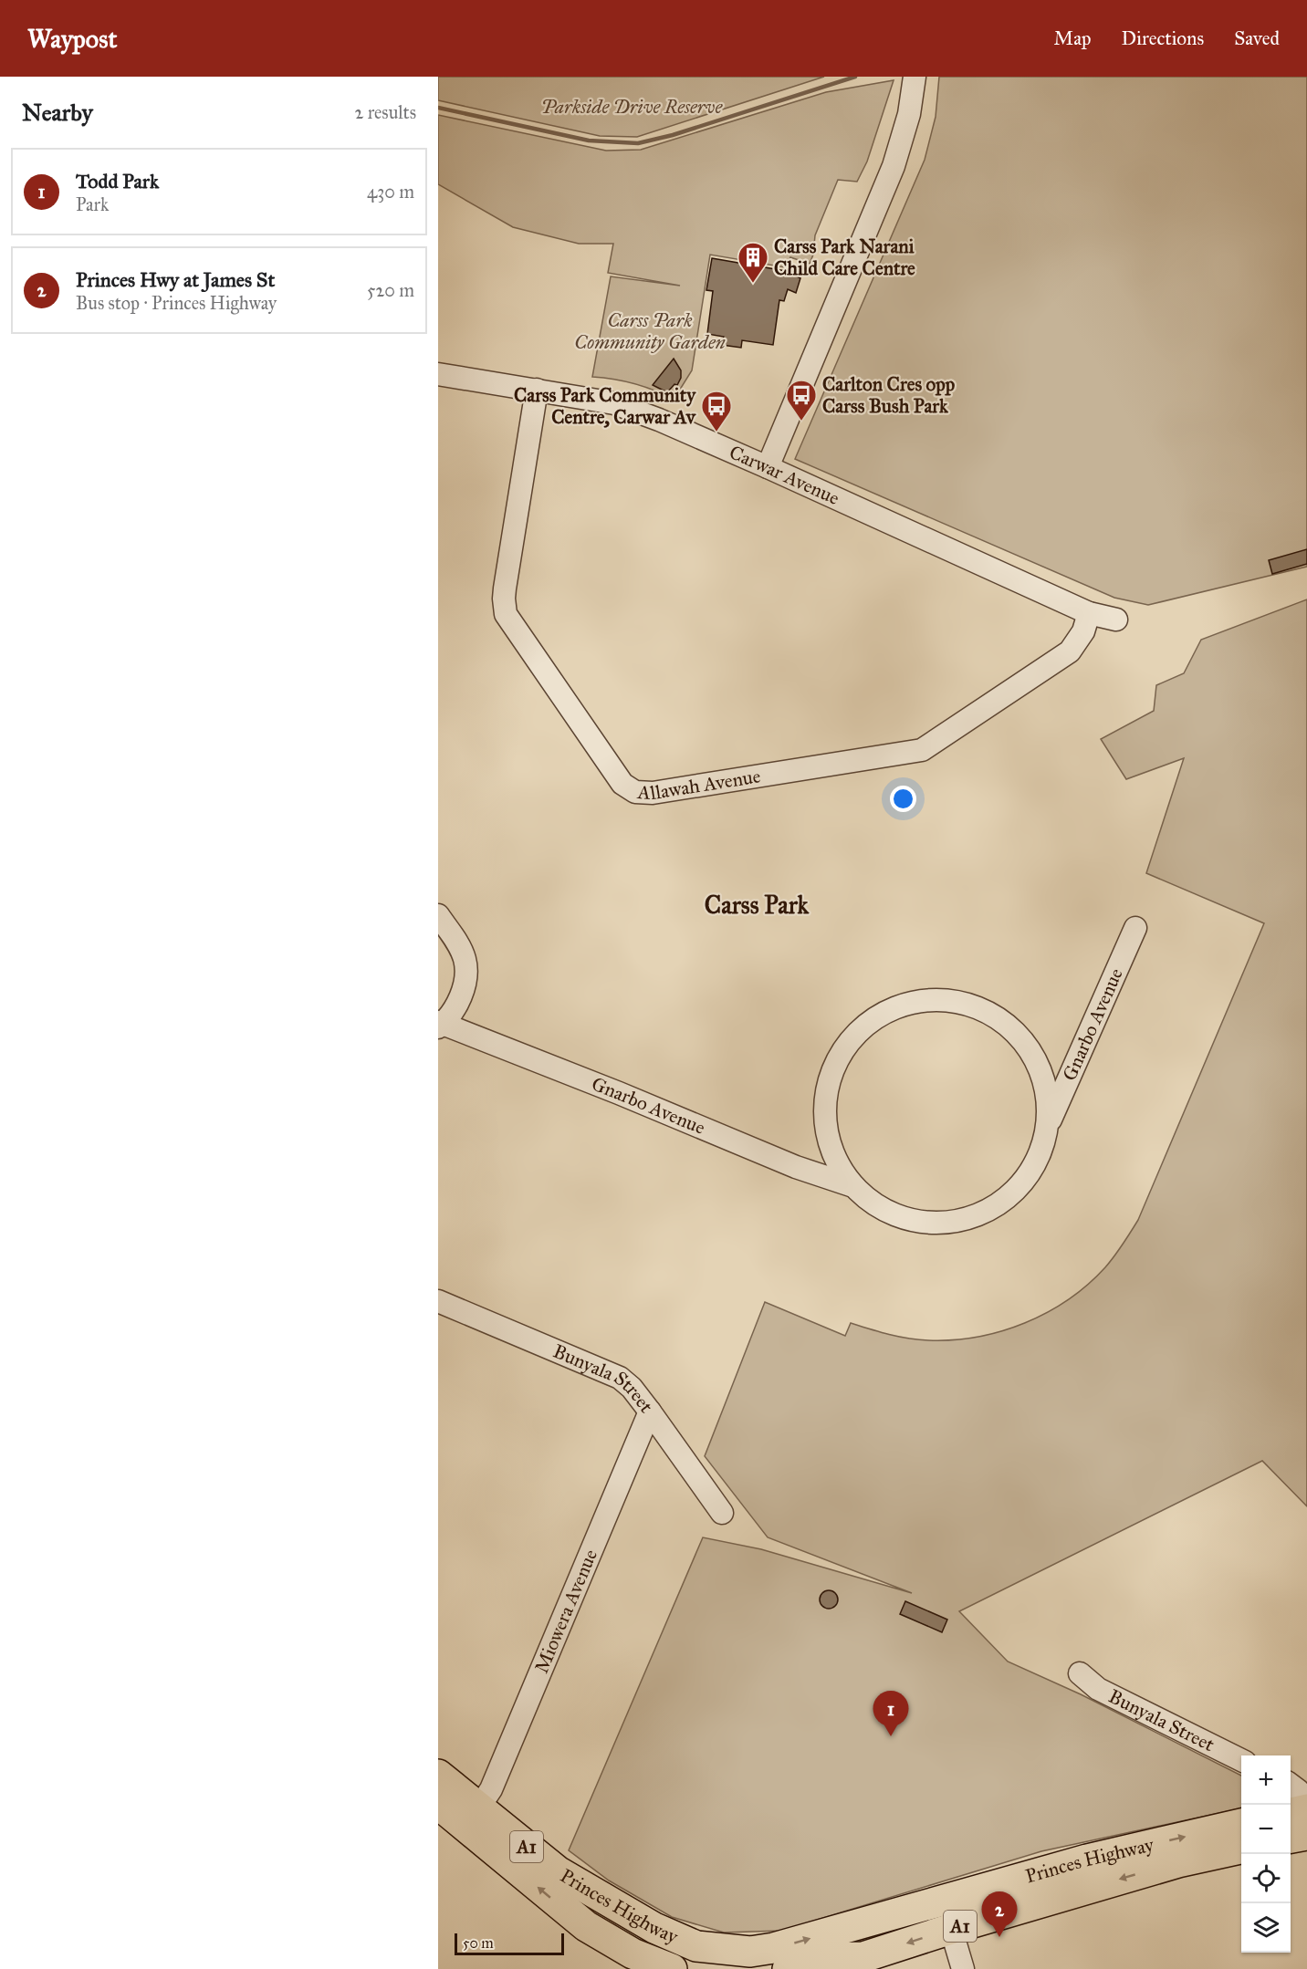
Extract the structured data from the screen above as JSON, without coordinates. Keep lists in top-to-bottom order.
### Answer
{
  "streets": {
    "highway": ["A1", "Princes Highway"],
    "street": [
      "Carwar Avenue",
      "Allawah Avenue",
      "Gnarbo Avenue",
      "Bunyala Street",
      "Miowera Avenue"
    ]
  },
  "crossings": [
    ["Carwar Avenue", "Allawah Avenue"],
    ["Bunyala Street", "Miowera Avenue"],
    ["Miowera Avenue", "Princes Highway"]
  ],
  "districts": ["Carss Park"],
  "parks": ["Parkside Drive Reserve", "Carss Park Community Garden"],
  "places": {
    "building": ["Carss Park Narani Child Care Centre"],
    "bus stop": ["Carlton Cres opp Carss Bush Park", "Carss Park Community Centre, Carwar Av"]
  },
  "scale_bar": "50 m",
  "page": {
    "header": "Waypost",
    "nav": ["Map", "Directions", "Saved"],
    "heading": ["Nearby", "2 results"],
    "list": [
      {
        "mark": "1",
        "name": "Todd Park",
        "note": "Park",
        "value": "430 m"
      },
      {
        "mark": "2",
        "name": "Princes Hwy at James St",
        "note": "Bus stop · Princes Highway",
        "value": "520 m"
      }
    ],
    "pins": ["1", "2"],
    "map_buttons": ["+", "−"],
    "scale": "50 m"
  }
}
